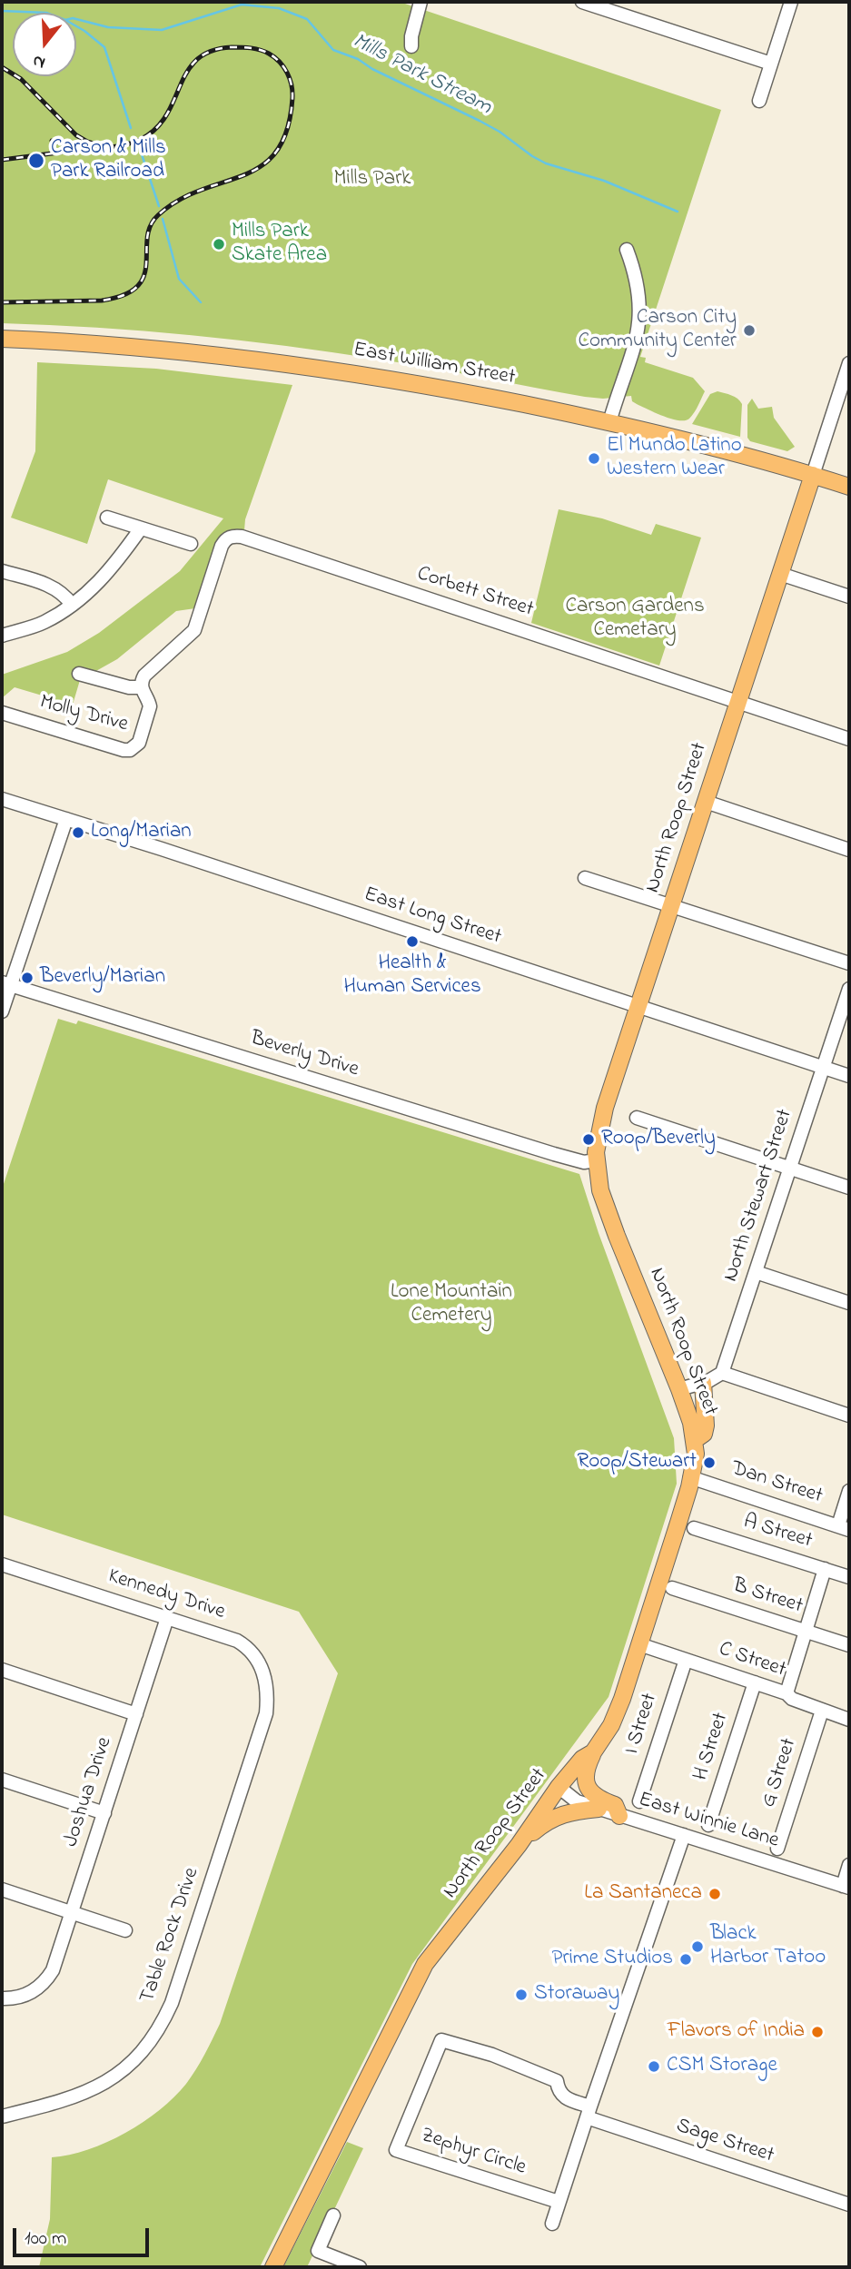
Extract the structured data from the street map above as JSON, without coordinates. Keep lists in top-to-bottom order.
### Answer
{
  "streets": {
    "main road": ["East William Street", "North Roop Street"],
    "street": [
      "Corbett Street",
      "Molly Drive",
      "East Long Street",
      "Beverly Drive",
      "North Stewart Street",
      "Dan Street",
      "A Street",
      "Kennedy Drive",
      "B Street",
      "C Street",
      "I Street",
      "H Street",
      "G Street",
      "Joshua Drive",
      "East Winnie Lane",
      "Table Rock Drive",
      "Sage Street",
      "Zephyr Circle"
    ]
  },
  "crossings": [
    ["East William Street", "North Roop Street"],
    ["Corbett Street", "Molly Drive"],
    ["Corbett Street", "North Roop Street"],
    ["North Roop Street", "East Long Street"],
    ["North Roop Street", "Beverly Drive"],
    ["North Roop Street", "Dan Street"],
    ["North Roop Street", "C Street"],
    ["North Roop Street", "East Winnie Lane"],
    ["East Long Street", "North Stewart Street"],
    ["Kennedy Drive", "Joshua Drive"],
    ["Kennedy Drive", "Table Rock Drive"],
    ["C Street", "I Street"],
    ["C Street", "H Street"],
    ["C Street", "G Street"],
    ["Sage Street", "Zephyr Circle"]
  ],
  "water": ["Mills Park Stream"],
  "parks": ["Mills Park", "Carson Gardens Cemetary", "Lone Mountain Cemetery"],
  "places": [
    "Carson & Mills Park Railroad",
    "Mills Park Skate Area",
    "Carson City Community Center",
    "El Mundo Latino Western Wear",
    "Long/Marian",
    "Health & Human Services",
    "Beverly/Marian",
    "Roop/Beverly",
    "Roop/Stewart",
    "La Santaneca",
    "Black Harbor Tatoo",
    "Prime Studios",
    "Storaway",
    "Flavors of India",
    "CSM Storage"
  ],
  "scale_bar": "100 m",
  "north": "bottom"
}
